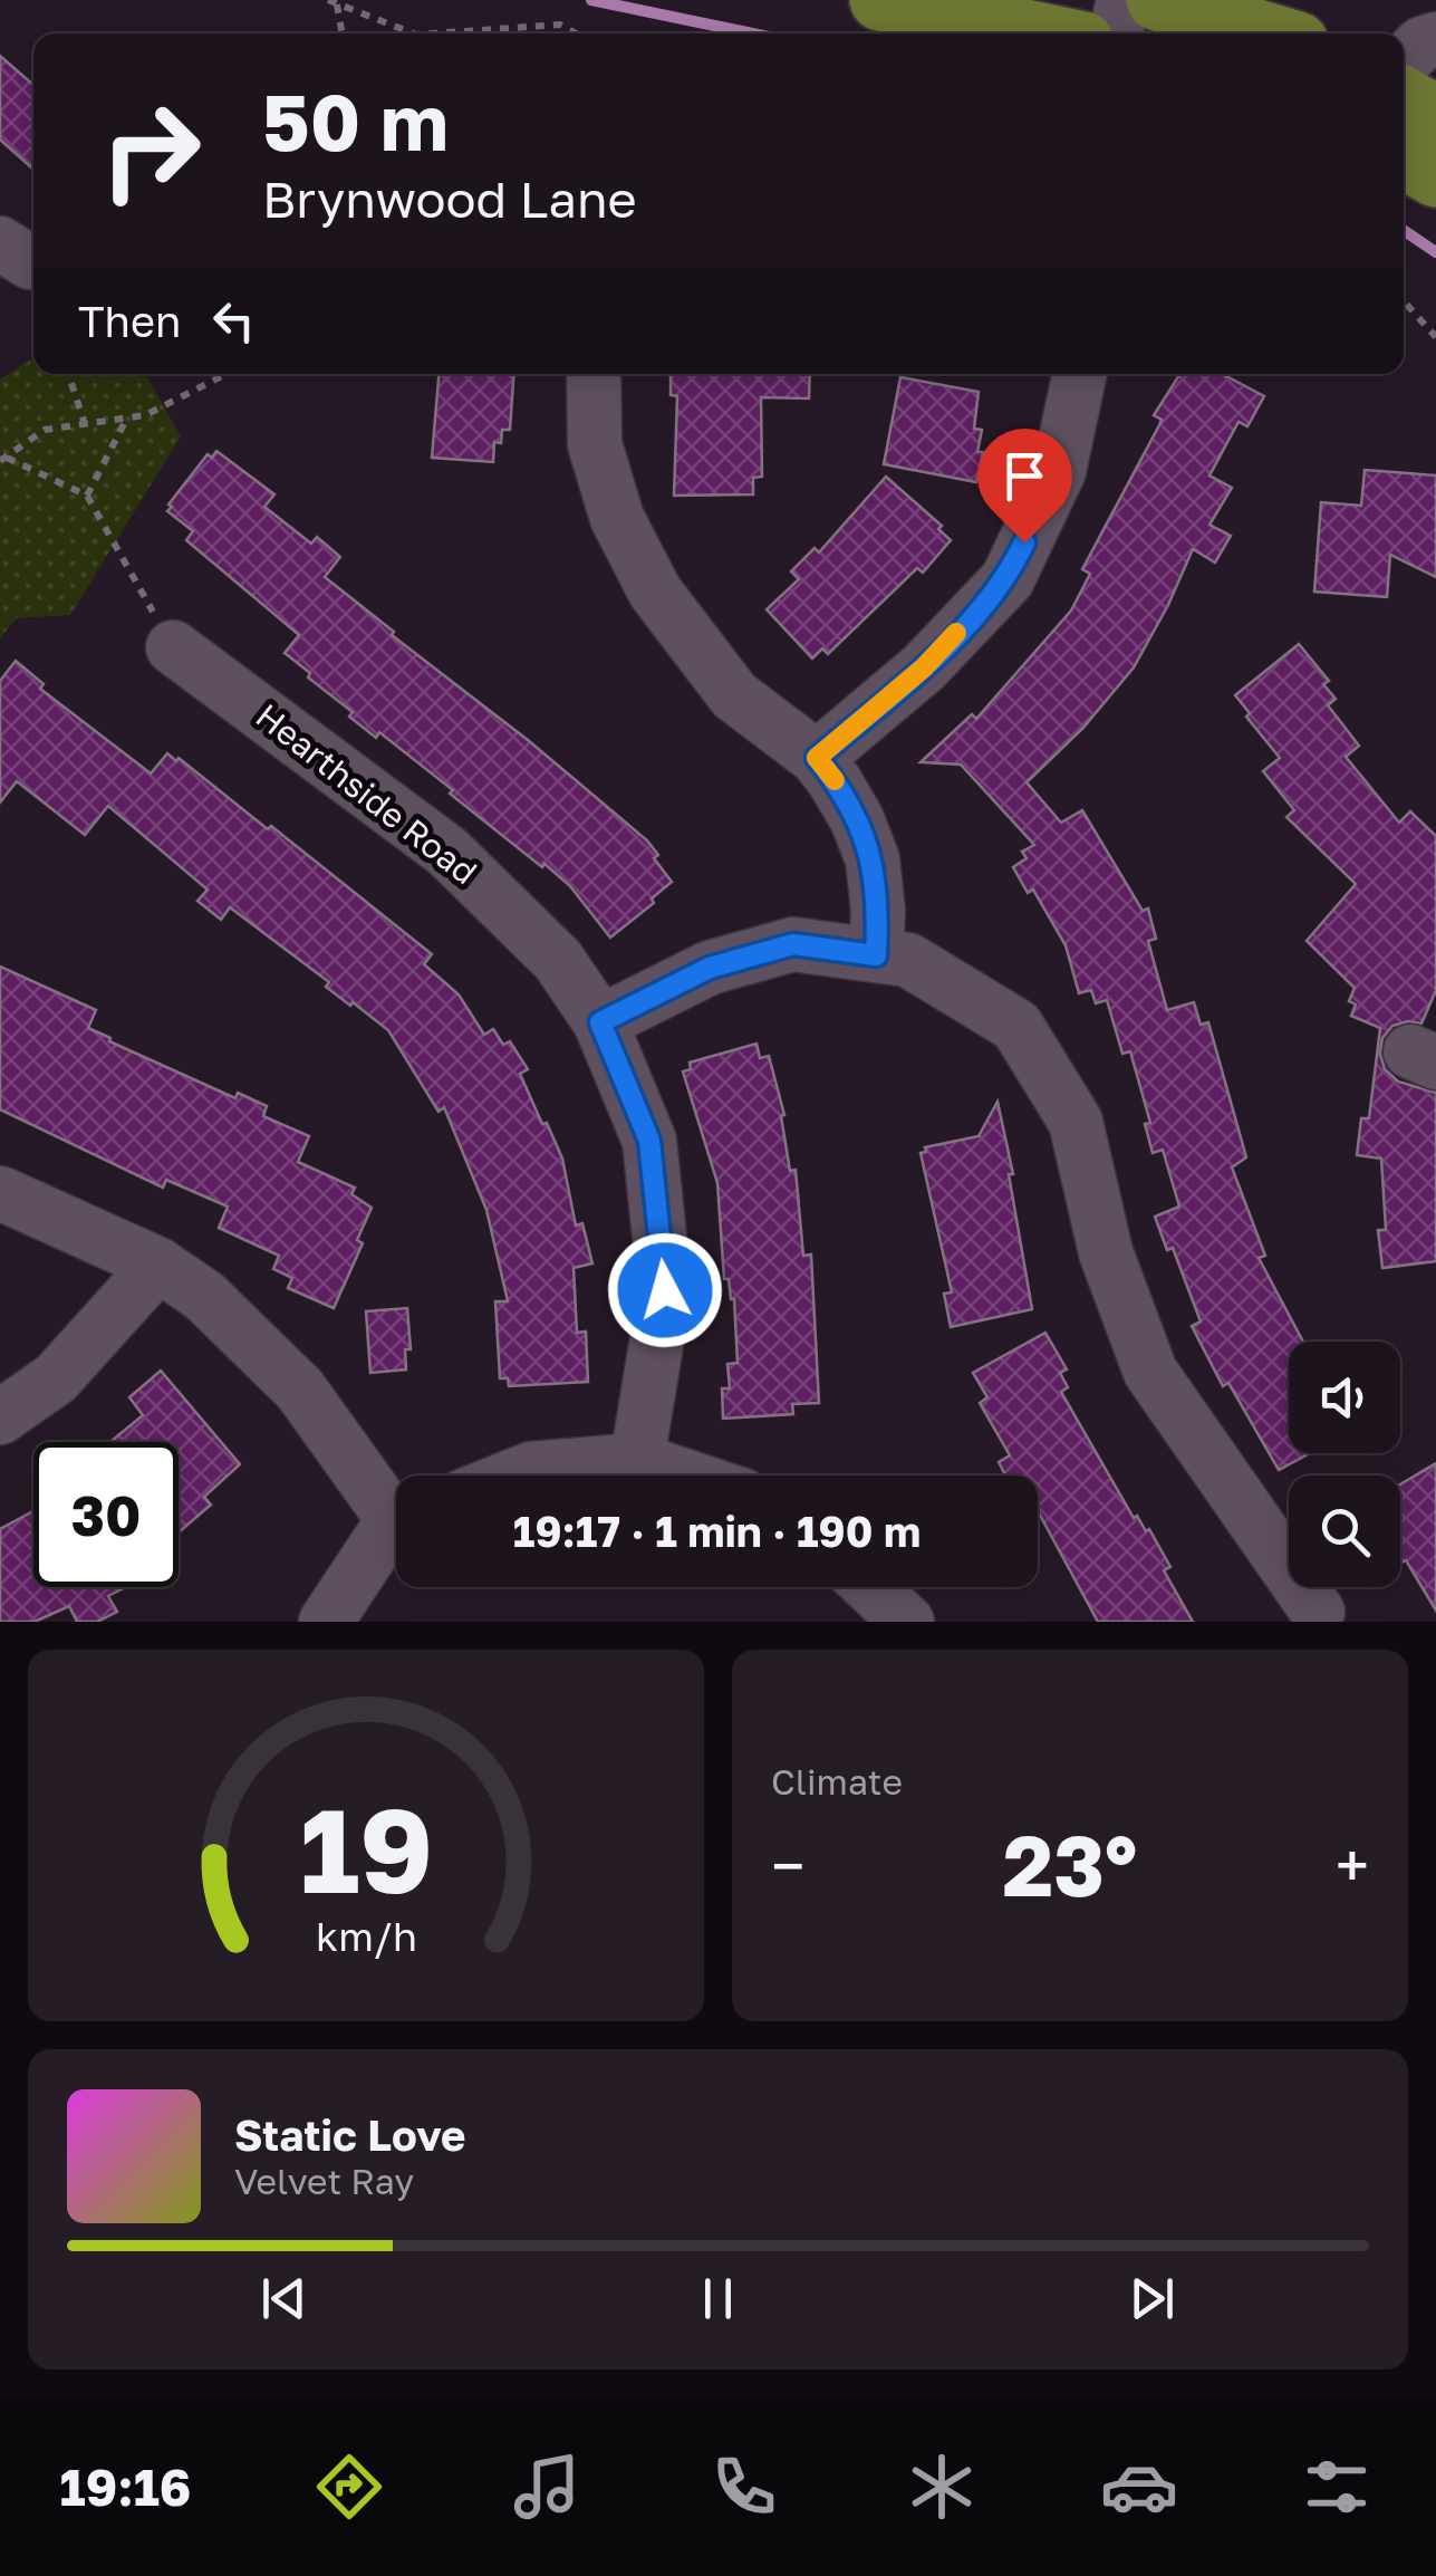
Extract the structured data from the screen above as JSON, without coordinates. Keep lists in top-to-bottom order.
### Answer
{
  "streets": {
    "street": ["Hearthside Road"]
  },
  "page": {
    "turn": ["50 m", "Brynwood Lane"],
    "then": "Then",
    "limit": "30",
    "trip": "19:17 · 1 min · 190 m",
    "tile": "Climate",
    "heat": ["−", "23°", "+"],
    "song": ["Static Love", "Velvet Ray"],
    "tabs": "19:16",
    "gauge": ["19", "km/h"]
  }
}
